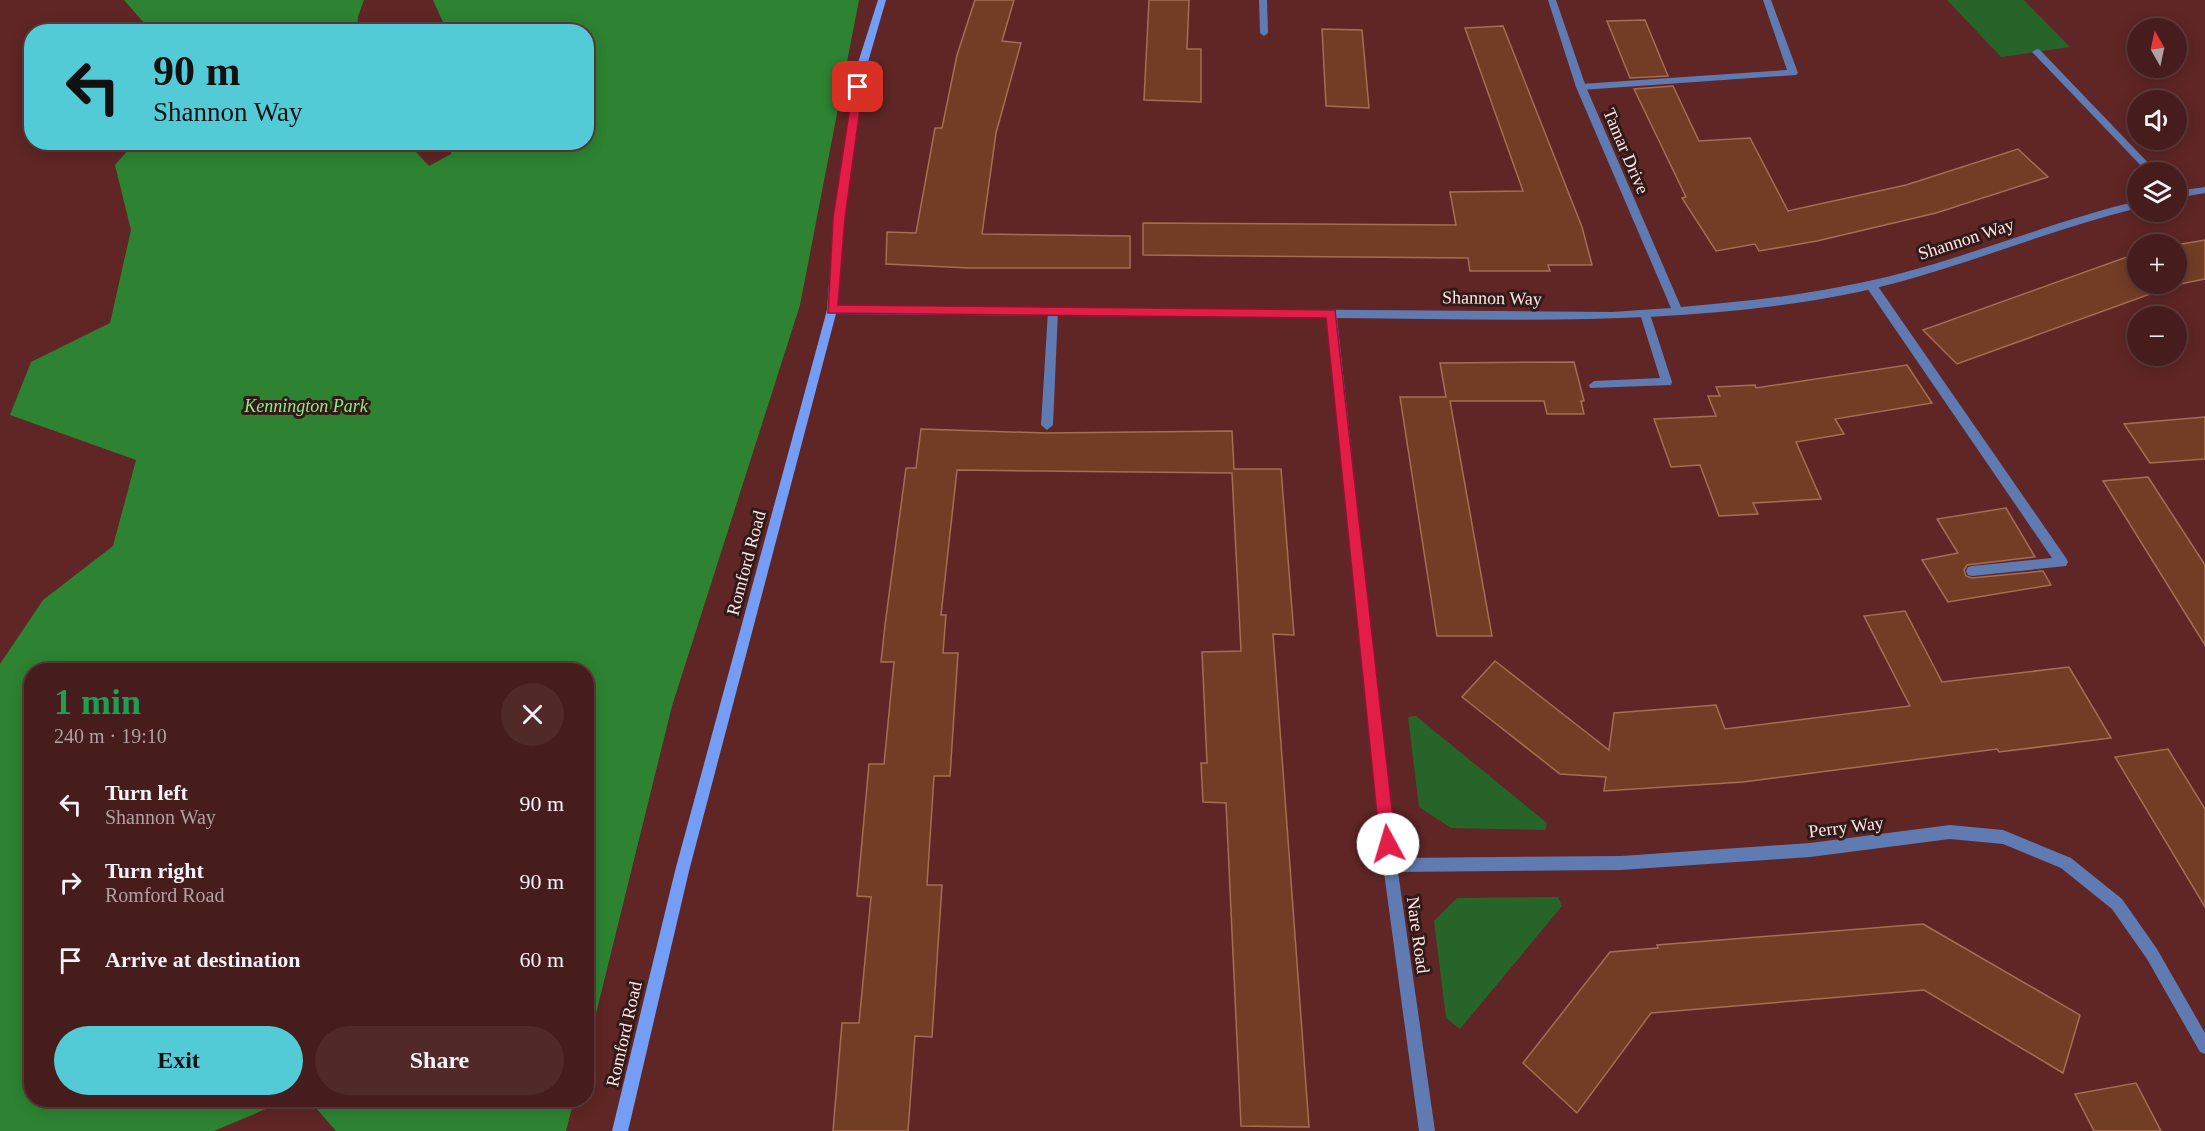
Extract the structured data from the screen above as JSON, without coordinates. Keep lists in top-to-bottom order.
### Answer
{
  "streets": {
    "street": [
      "Tamar Drive",
      "Shannon Way",
      "Romford Road",
      "Perry Way",
      "Nare Road"
    ]
  },
  "crossings": [
    ["Tamar Drive", "Shannon Way"],
    ["Shannon Way", "Romford Road"],
    ["Shannon Way", "Nare Road"],
    ["Perry Way", "Nare Road"]
  ],
  "parks": ["Kennington Park"],
  "north": "top",
  "page": {
    "map_buttons": ["+", "−"],
    "turn": ["90 m", "Shannon Way"],
    "heading": ["1 min", "240 m · 19:10"],
    "list": [
      {
        "name": "Turn left",
        "note": "Shannon Way",
        "value": "90 m"
      },
      {
        "name": "Turn right",
        "note": "Romford Road",
        "value": "90 m"
      },
      {
        "name": "Arrive at destination",
        "value": "60 m"
      }
    ],
    "buttons": ["Exit", "Share"]
  }
}
